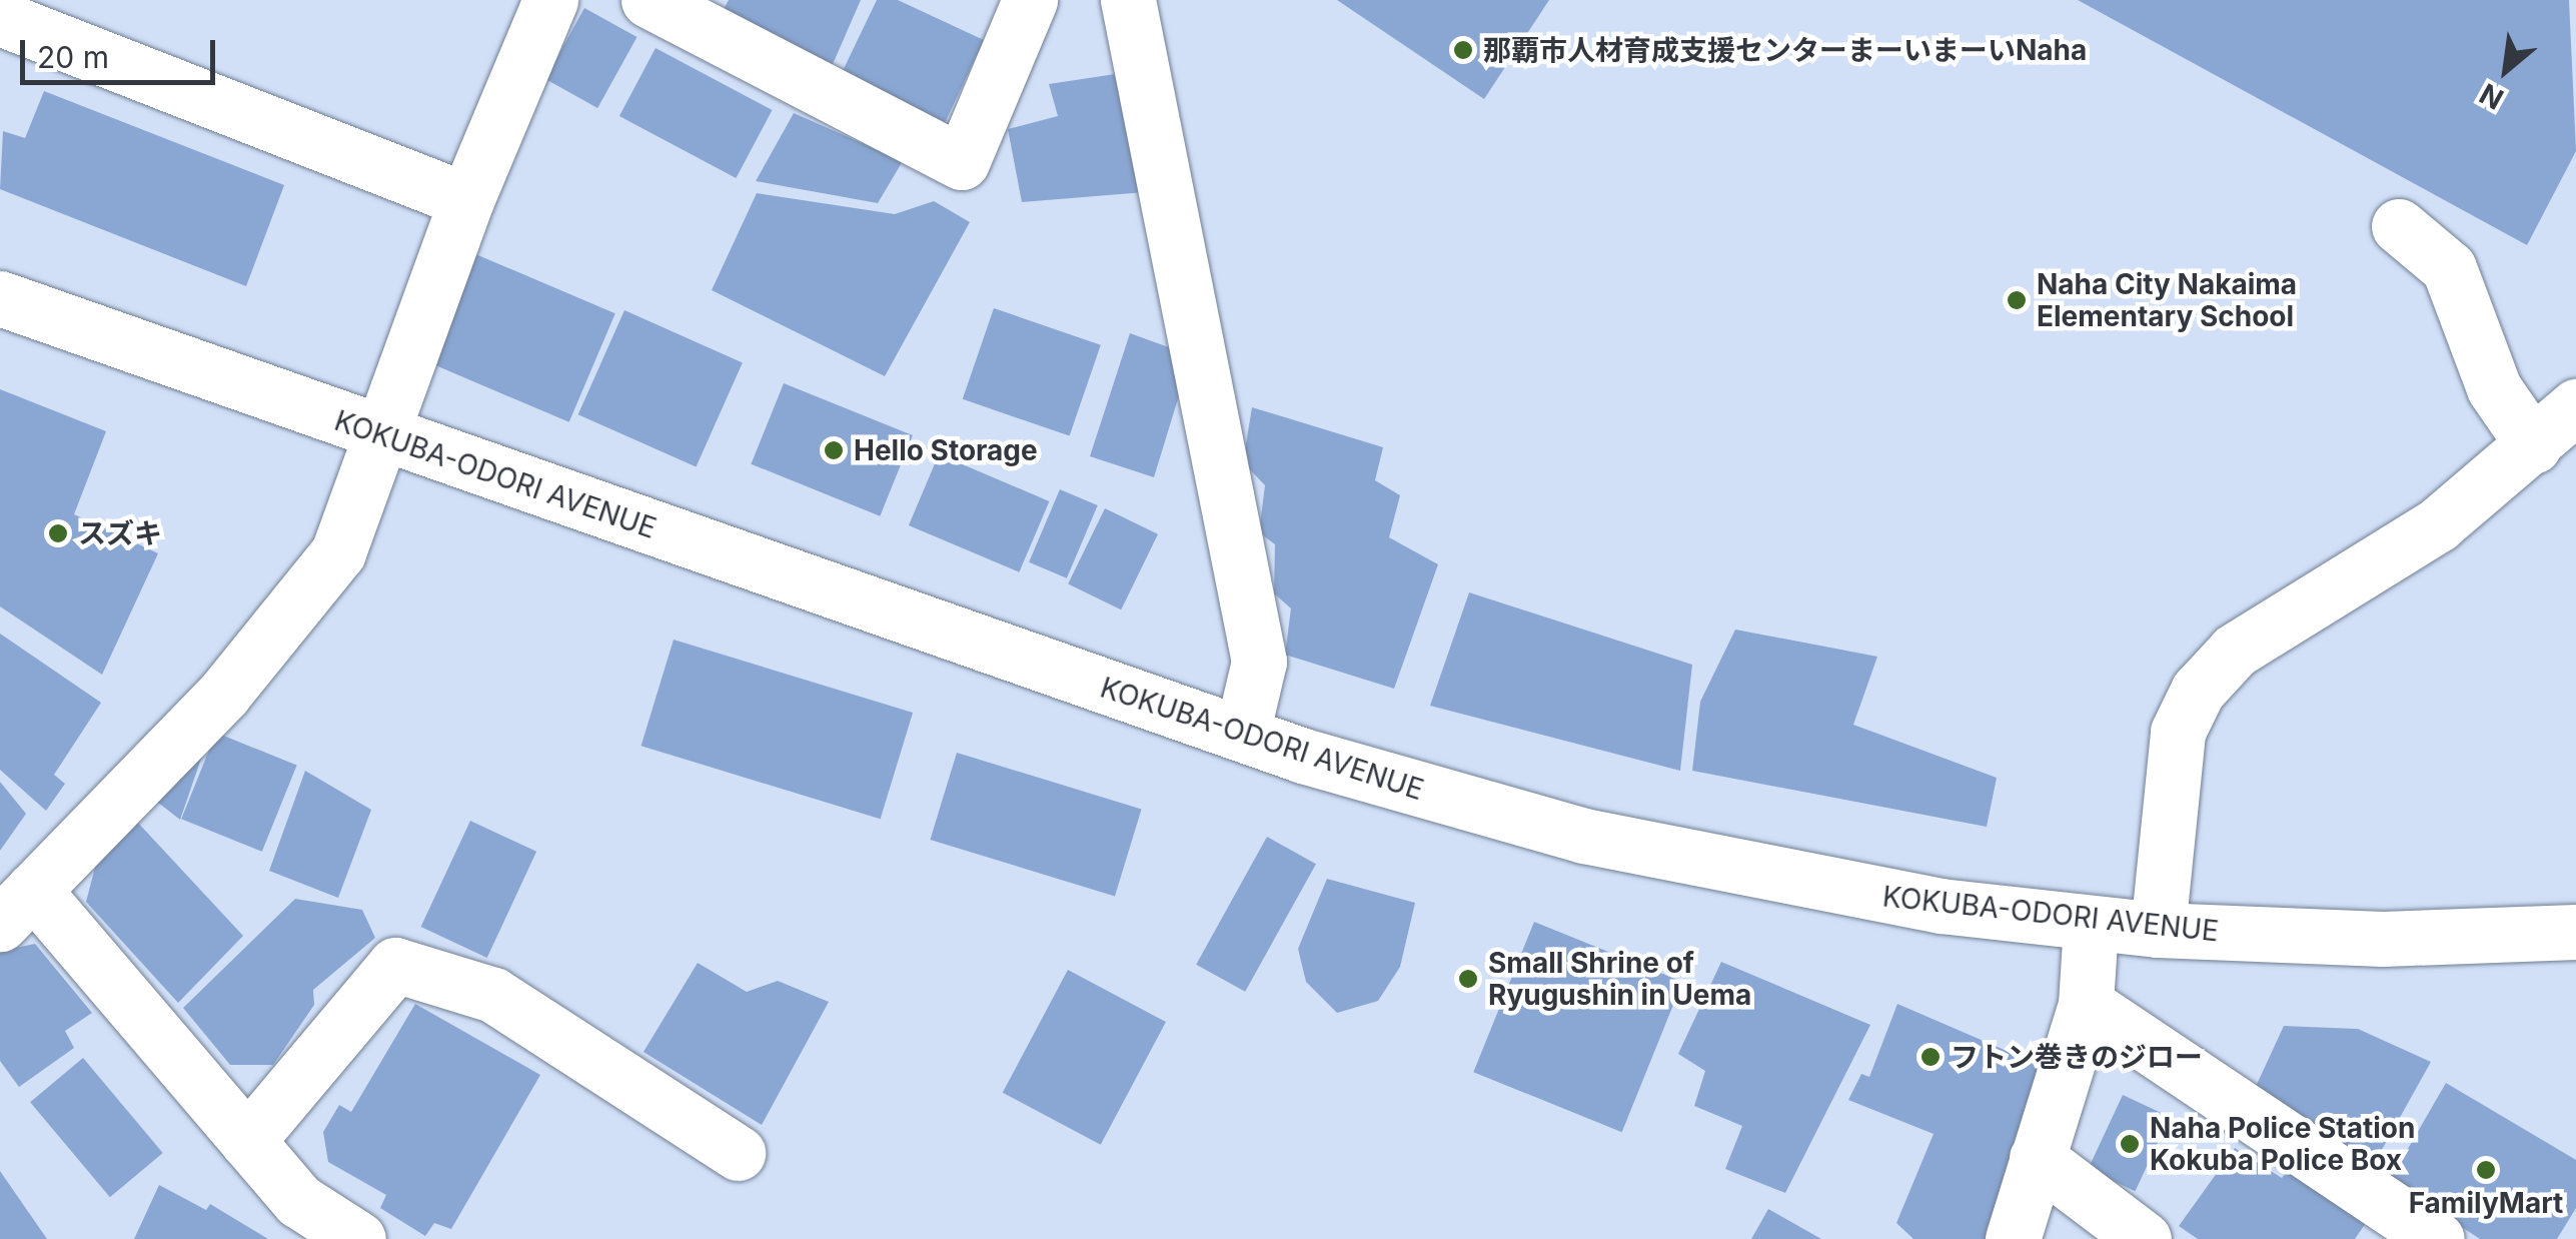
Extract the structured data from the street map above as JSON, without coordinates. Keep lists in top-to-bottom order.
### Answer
{
  "streets": {
    "main road": ["KOKUBA-ODORI AVENUE"]
  },
  "places": [
    "那覇市人材育成支援センターまーいまーいNaha",
    "Naha City Nakaima Elementary School",
    "Hello Storage",
    "スズキ",
    "Small Shrine of Ryugushin in Uema",
    "フトン巻きのジロー",
    "Naha Police Station Kokuba Police Box",
    "FamilyMart"
  ],
  "scale_bar": "20 m",
  "north": "bottom left"
}
